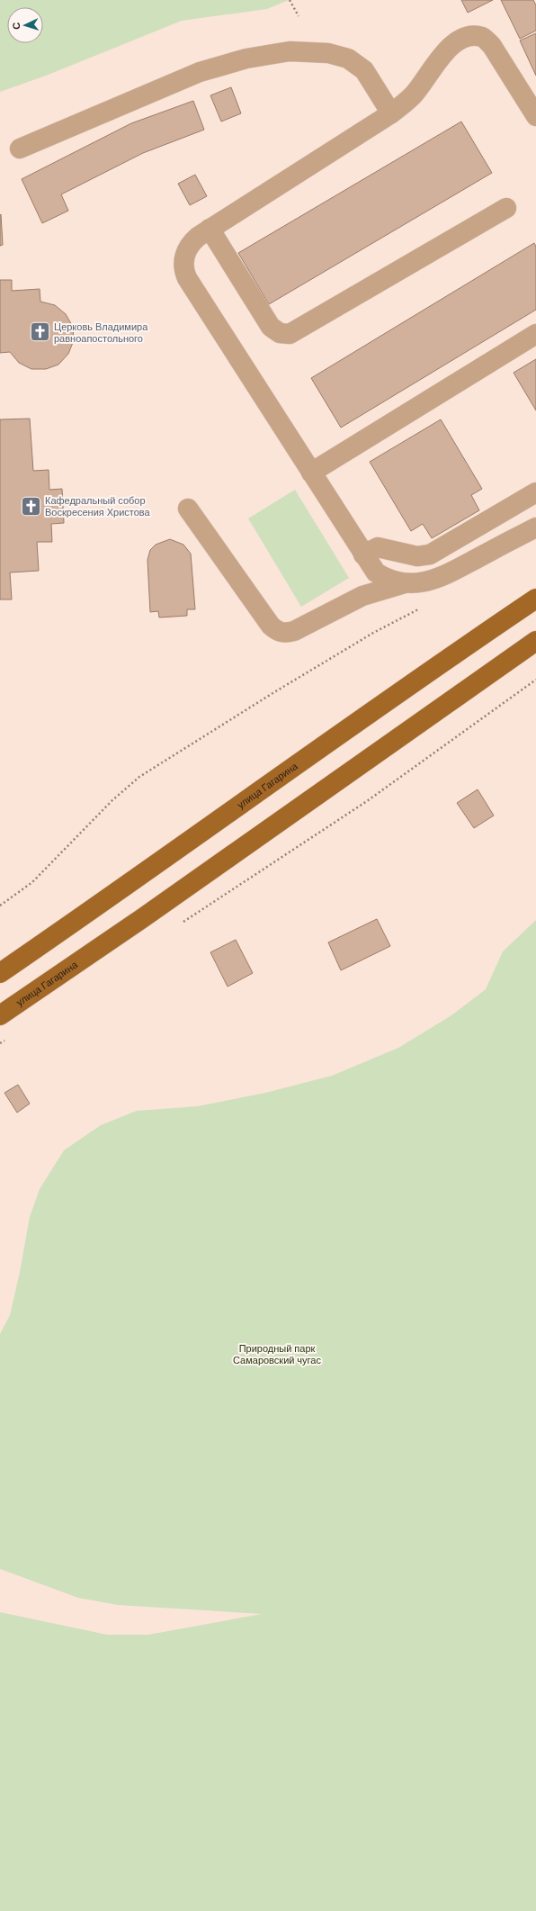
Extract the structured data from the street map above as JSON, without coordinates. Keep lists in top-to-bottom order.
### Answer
{
  "streets": {
    "main road": ["улица Гагарина"]
  },
  "parks": ["Природный парк Самаровский чугас"],
  "places": {
    "church": ["Церковь Владимира равноапостольного", "Кафедральный собор Воскресения Христова"]
  },
  "north": "left"
}
